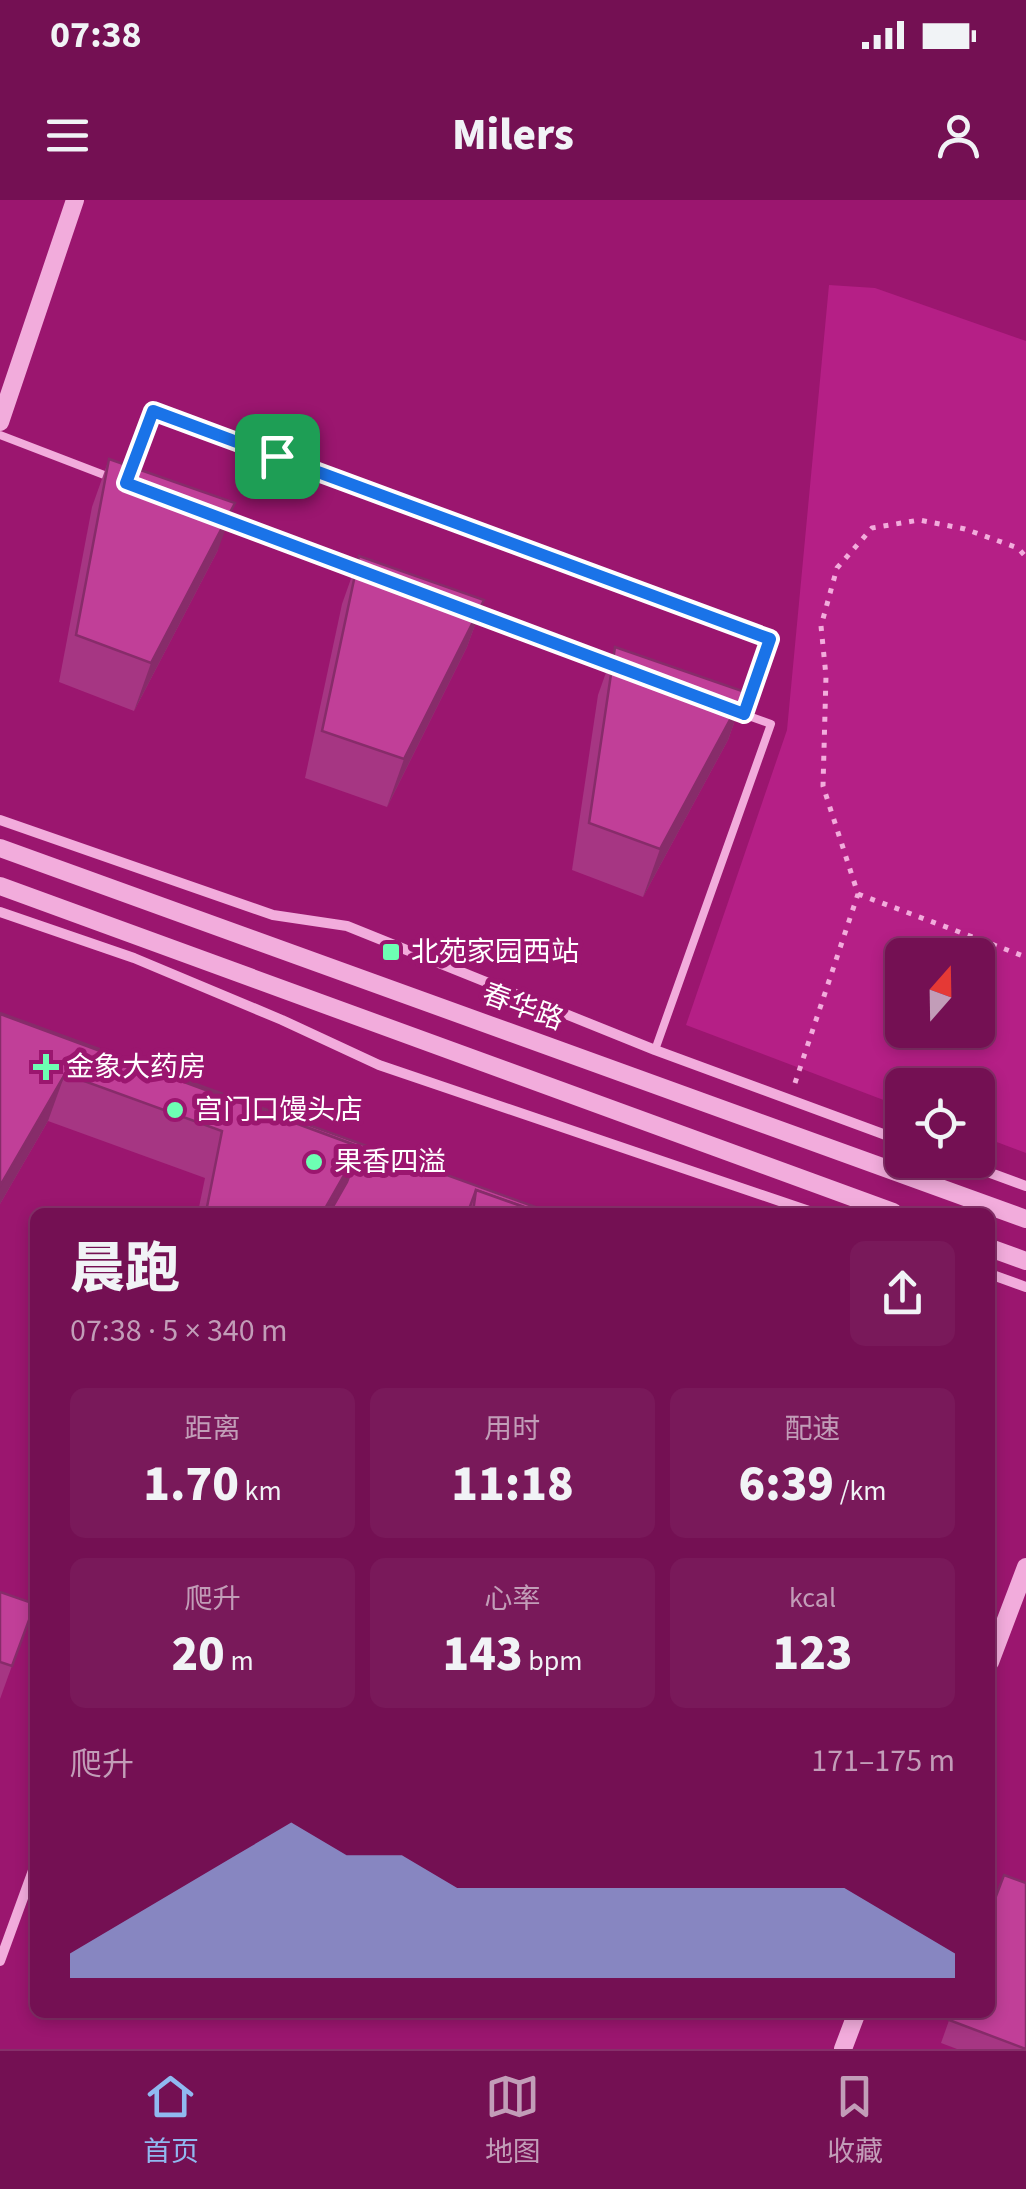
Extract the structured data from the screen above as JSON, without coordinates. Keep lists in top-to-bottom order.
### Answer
{
  "streets": {
    "street": ["春华路"]
  },
  "places": {
    "transit": ["北苑家园西站"],
    "health": ["金象大药房"],
    "other": ["宫门口馒头店", "果香四溢"]
  },
  "north": "top",
  "page": {
    "status": "07:38",
    "header": "Milers",
    "heading": ["晨跑", "07:38 · 5 × 340 m"],
    "stats": [
      ["距离", "1.70 km"],
      ["用时", "11:18"],
      ["配速", "6:39 /km"],
      ["爬升", "20 m"],
      ["心率", "143 bpm"],
      ["kcal", "123"]
    ],
    "chart": ["爬升", "171–175 m"],
    "tabs": ["首页", "地图", "收藏"]
  }
}
